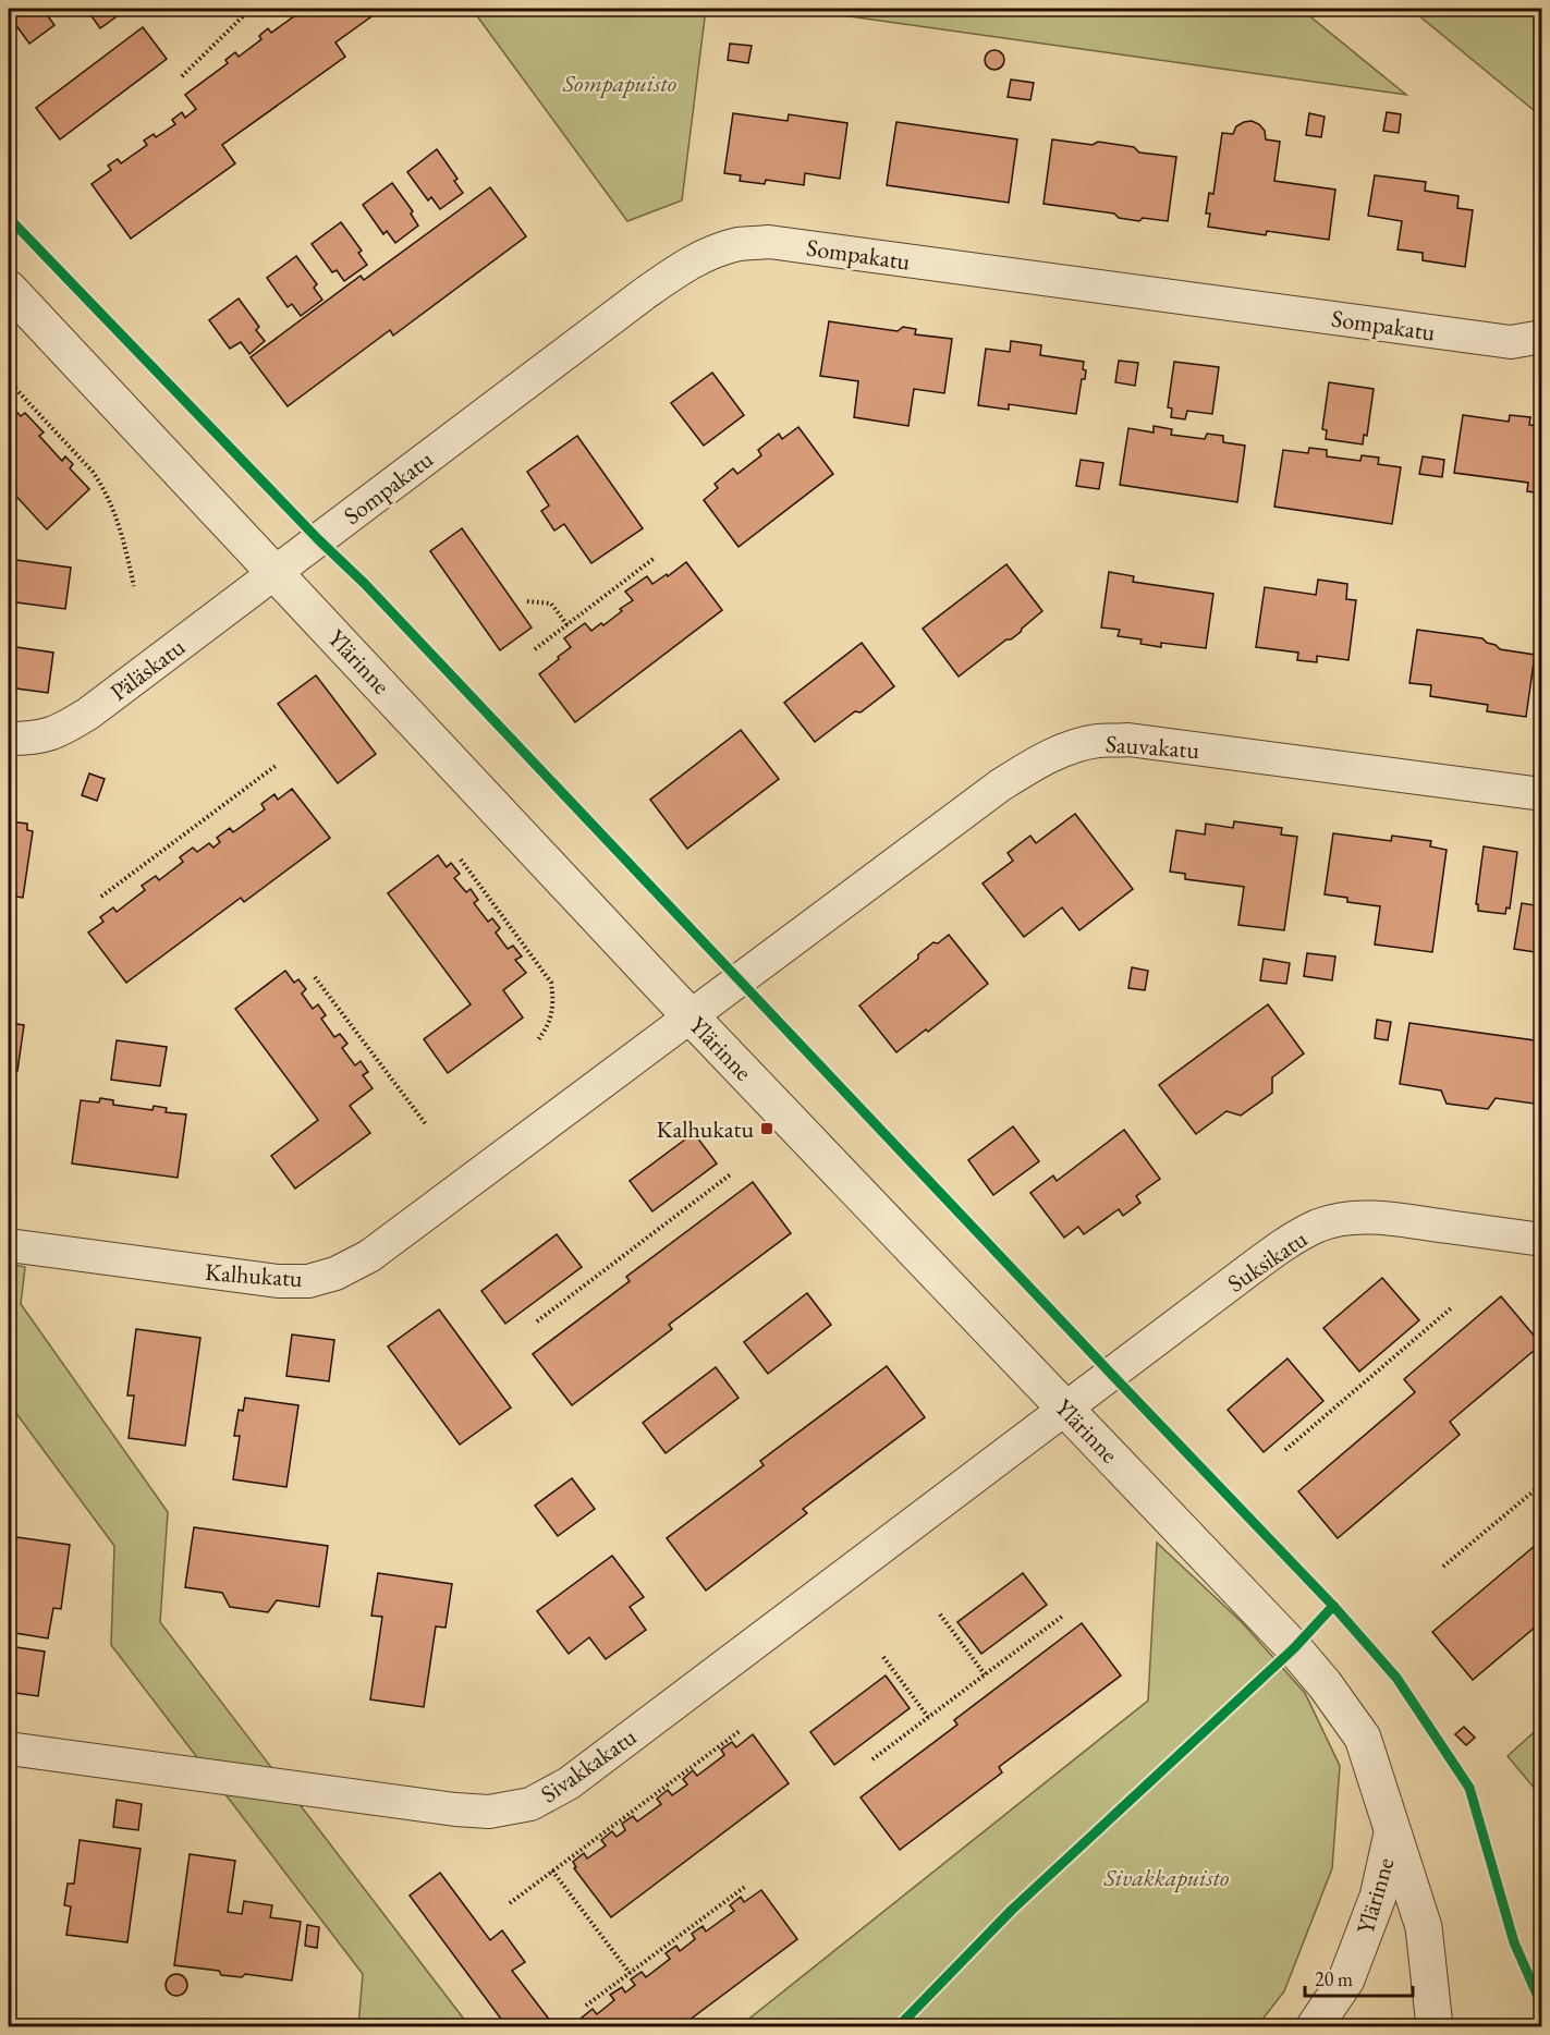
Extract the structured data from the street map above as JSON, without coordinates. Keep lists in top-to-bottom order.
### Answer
{
  "streets": {
    "street": [
      "Sompakatu",
      "Ylärinne",
      "Päläskatu",
      "Sauvakatu",
      "Suksikatu",
      "Kalhukatu",
      "Sivakkakatu"
    ]
  },
  "crossings": [
    ["Sompakatu", "Ylärinne"],
    ["Sompakatu", "Päläskatu"],
    ["Ylärinne", "Päläskatu"],
    ["Ylärinne", "Sauvakatu"],
    ["Ylärinne", "Suksikatu"],
    ["Ylärinne", "Kalhukatu"],
    ["Ylärinne", "Sivakkakatu"],
    ["Sauvakatu", "Kalhukatu"],
    ["Suksikatu", "Sivakkakatu"]
  ],
  "parks": ["Sompapuisto", "Sivakkapuisto"],
  "places": {
    "transit": ["Kalhukatu"]
  },
  "scale_bar": "20 m"
}
